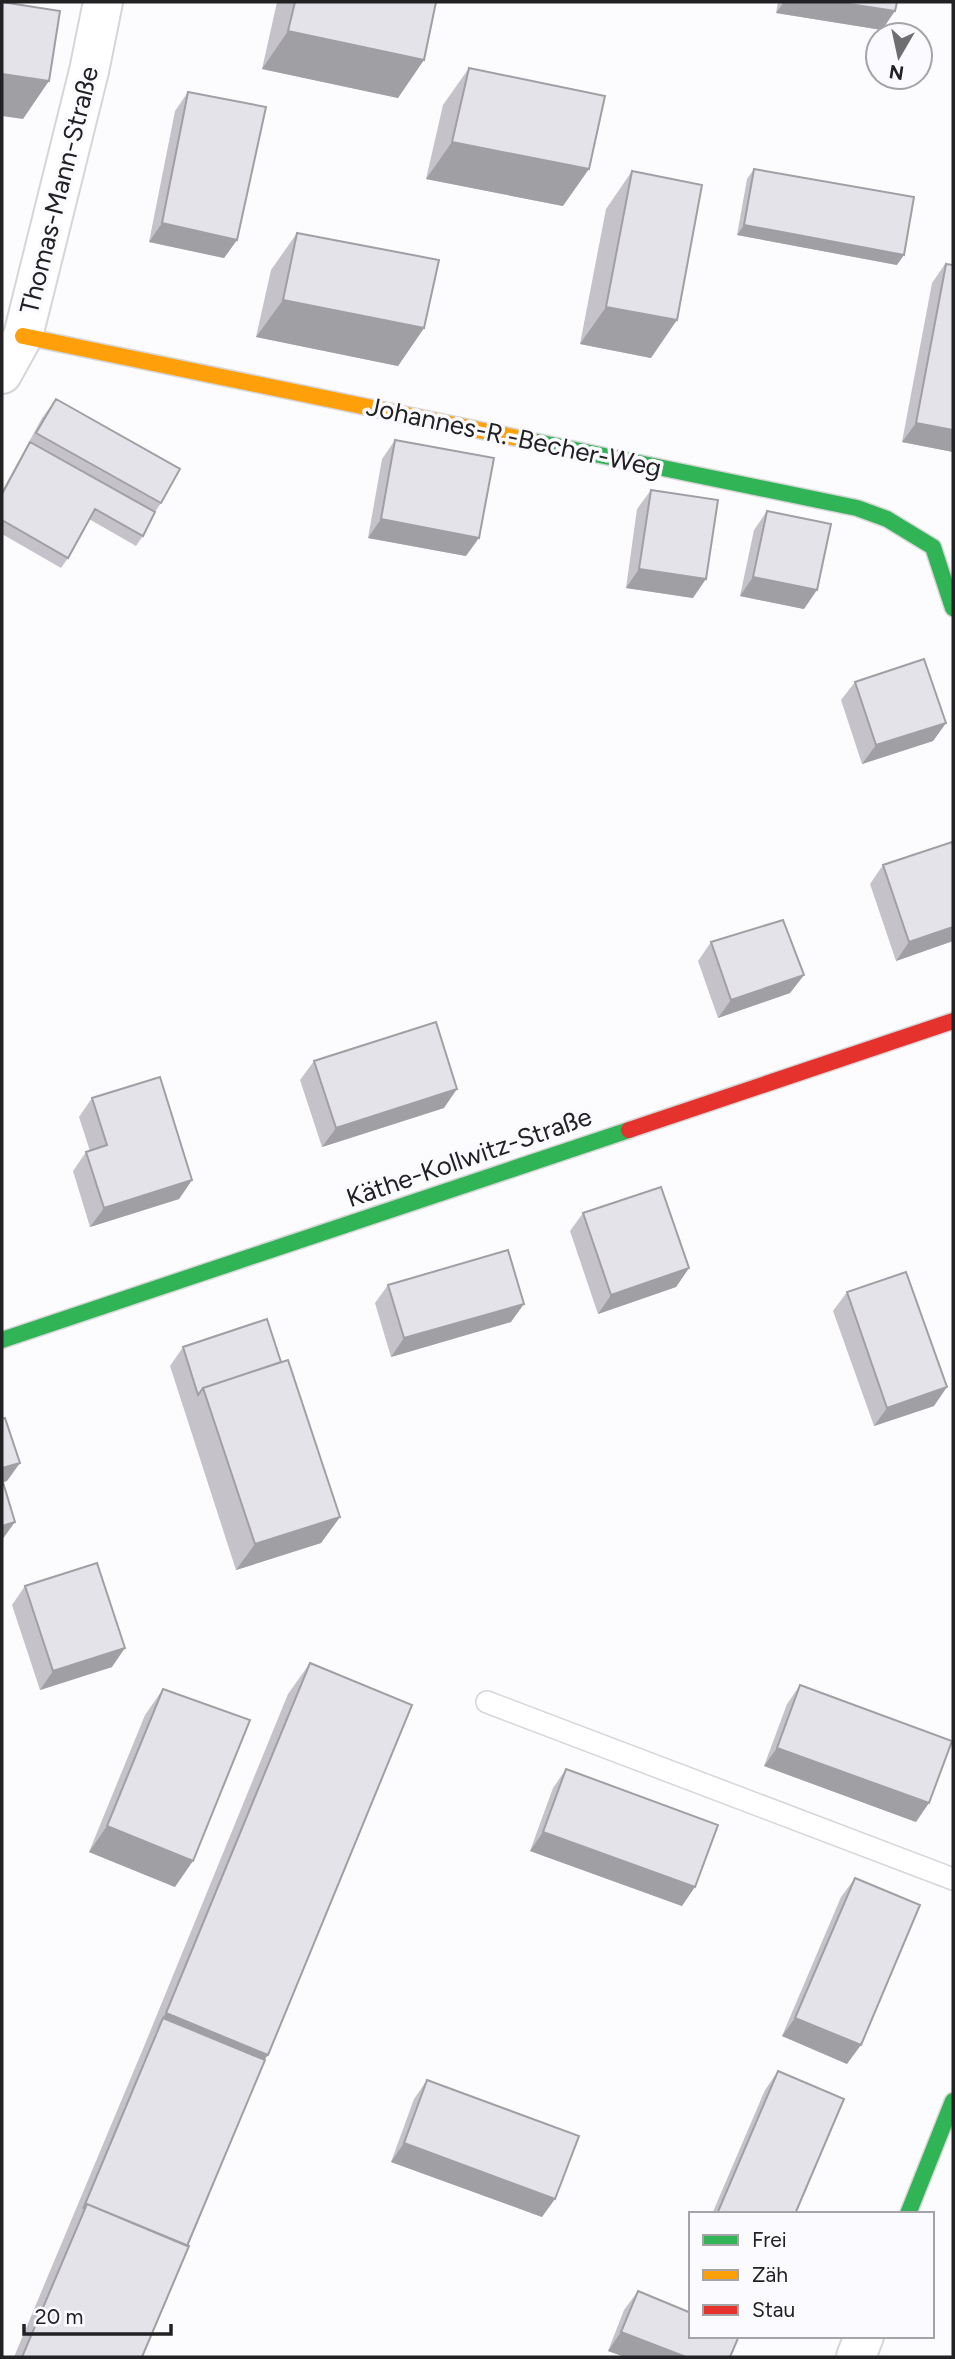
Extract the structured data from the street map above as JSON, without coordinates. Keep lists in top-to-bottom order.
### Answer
{
  "streets": {
    "street": ["Thomas-Mann-Straße", "Johannes-R.-Becher-Weg", "Käthe-Kollwitz-Straße"]
  },
  "crossings": [
    ["Thomas-Mann-Straße", "Johannes-R.-Becher-Weg"]
  ],
  "legend": ["Frei", "Zäh", "Stau"],
  "scale_bar": "20 m",
  "north": "bottom"
}
